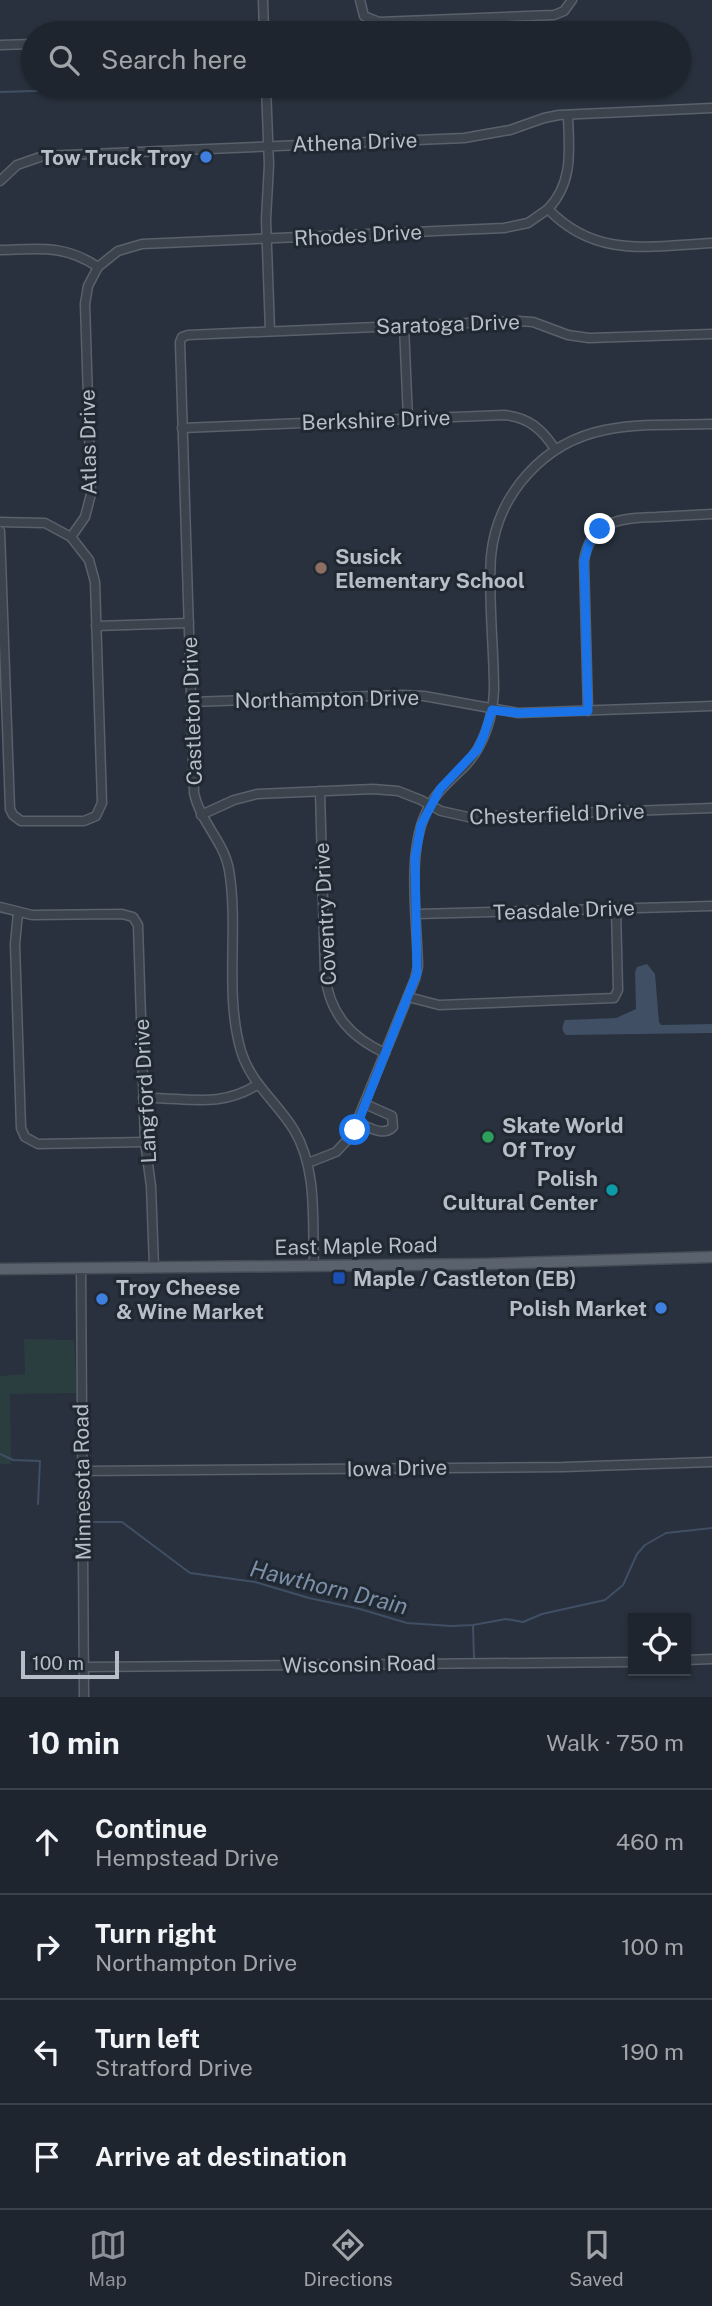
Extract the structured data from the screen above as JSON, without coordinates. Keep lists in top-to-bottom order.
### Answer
{
  "streets": {
    "main road": ["East Maple Road"],
    "street": [
      "Athena Drive",
      "Rhodes Drive",
      "Saratoga Drive",
      "Berkshire Drive",
      "Atlas Drive",
      "Northampton Drive",
      "Castleton Drive",
      "Chesterfield Drive",
      "Teasdale Drive",
      "Coventry Drive",
      "Langford Drive",
      "Iowa Drive",
      "Minnesota Road",
      "Wisconsin Road"
    ]
  },
  "crossings": [
    ["Rhodes Drive", "Atlas Drive"],
    ["Saratoga Drive", "Castleton Drive"],
    ["Berkshire Drive", "Castleton Drive"],
    ["Northampton Drive", "Castleton Drive"],
    ["Castleton Drive", "Chesterfield Drive"],
    ["Castleton Drive", "East Maple Road"],
    ["Chesterfield Drive", "Coventry Drive"],
    ["Langford Drive", "East Maple Road"],
    ["East Maple Road", "Minnesota Road"],
    ["Iowa Drive", "Minnesota Road"],
    ["Minnesota Road", "Wisconsin Road"]
  ],
  "water": ["Hawthorn Drain"],
  "places": {
    "other": [
      "Tow Truck Troy",
      "Susick Elementary School",
      "Skate World Of Troy",
      "Polish Cultural Center",
      "Troy Cheese & Wine Market",
      "Polish Market"
    ],
    "transit": ["Maple / Castleton (EB)"]
  },
  "scale_bar": "100 m",
  "page": {
    "search": "Search here",
    "scale": "100 m",
    "heading": ["10 min", "Walk · 750 m"],
    "list": [
      ["Continue", "Hempstead Drive", "460 m"],
      ["Turn right", "Northampton Drive", "100 m"],
      ["Turn left", "Stratford Drive", "190 m"],
      "Arrive at destination"
    ],
    "nav": ["Map", "Directions", "Saved"]
  }
}
